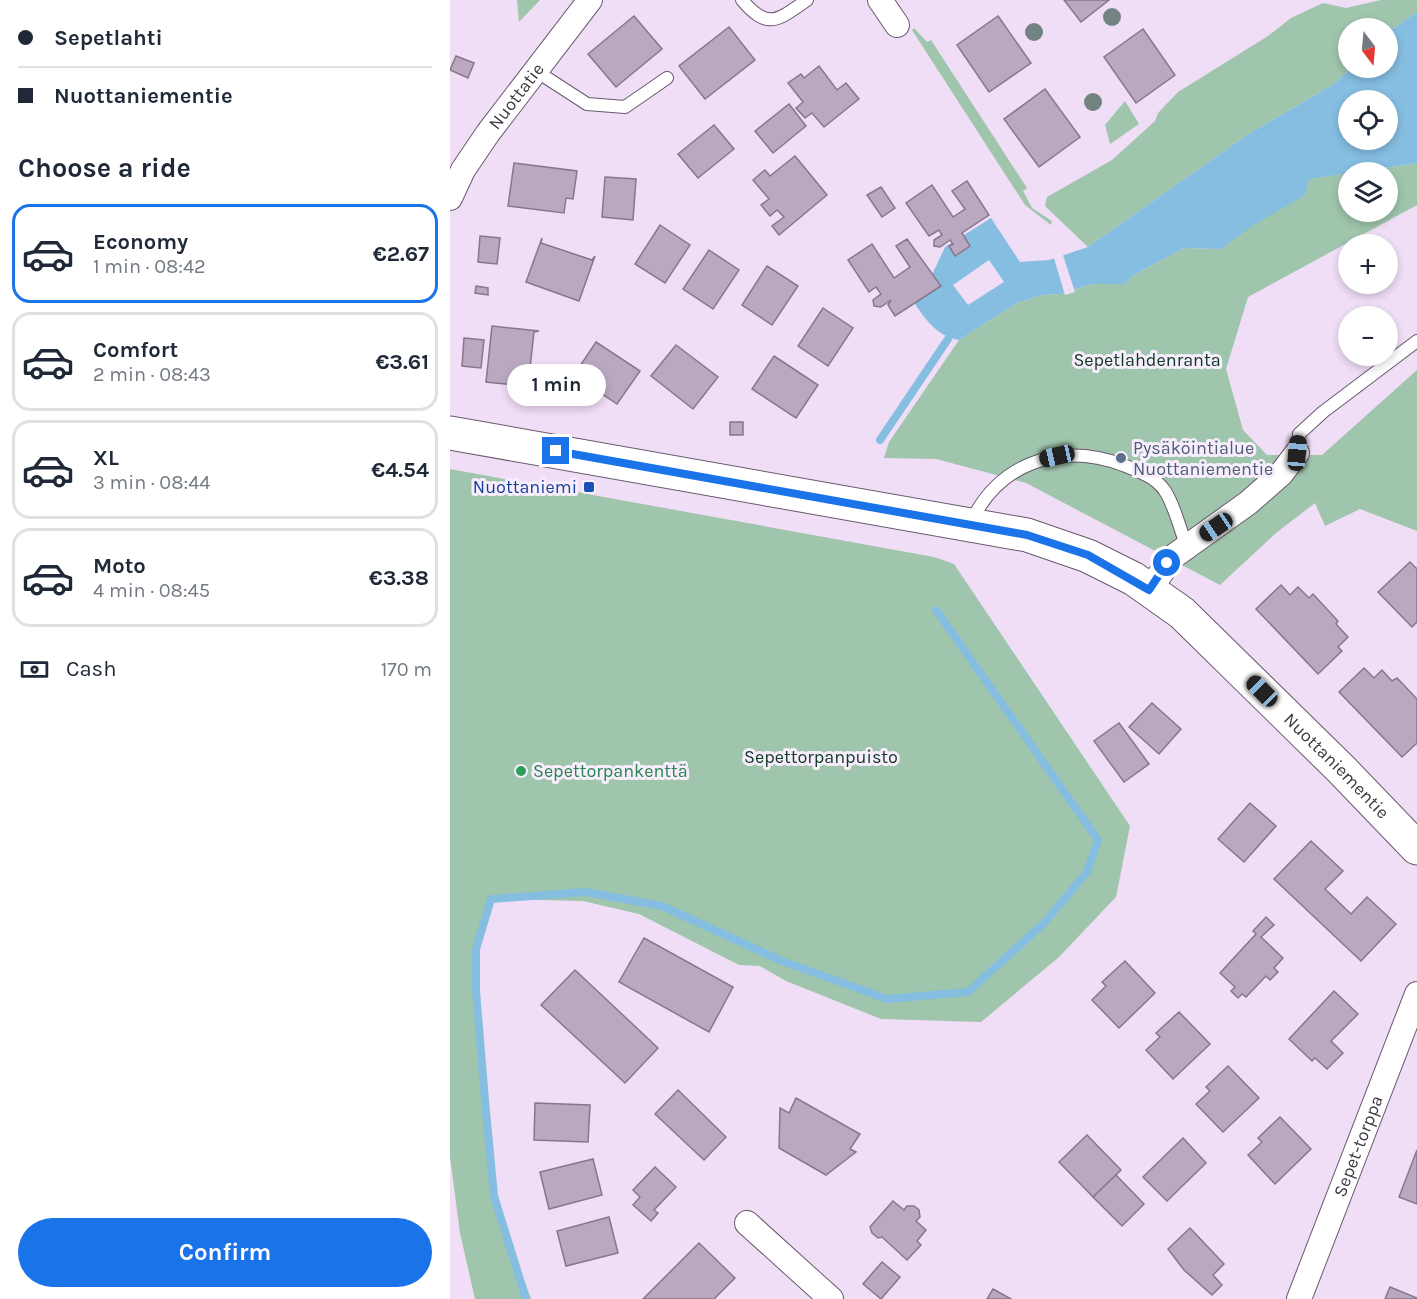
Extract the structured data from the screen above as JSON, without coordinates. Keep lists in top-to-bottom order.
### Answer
{
  "streets": {
    "main road": ["Nuottaniementie"],
    "street": ["Nuottatie", "Sepet-torppa"]
  },
  "parks": ["Sepetlahdenranta", "Sepettorpanpuisto"],
  "places": {
    "other": ["Pysäköintialue Nuottaniementie", "Sepettorpankenttä"],
    "transit": ["Nuottaniemi"]
  },
  "north": "bottom",
  "page": {
    "banner": ["Sepetlahti", "Nuottaniementie"],
    "map_buttons": ["+", "−"],
    "heading": "Choose a ride",
    "list": [
      {
        "name": "Economy",
        "note": "1 min · 08:42",
        "value": "€2.67"
      },
      {
        "name": "Comfort",
        "note": "2 min · 08:43",
        "value": "€3.61"
      },
      {
        "name": "XL",
        "note": "3 min · 08:44",
        "value": "€4.54"
      },
      {
        "name": "Moto",
        "note": "4 min · 08:45",
        "value": "€3.38"
      }
    ],
    "bubble": "1 min",
    "pay": ["Cash", "170 m"],
    "buttons": "Confirm"
  }
}
